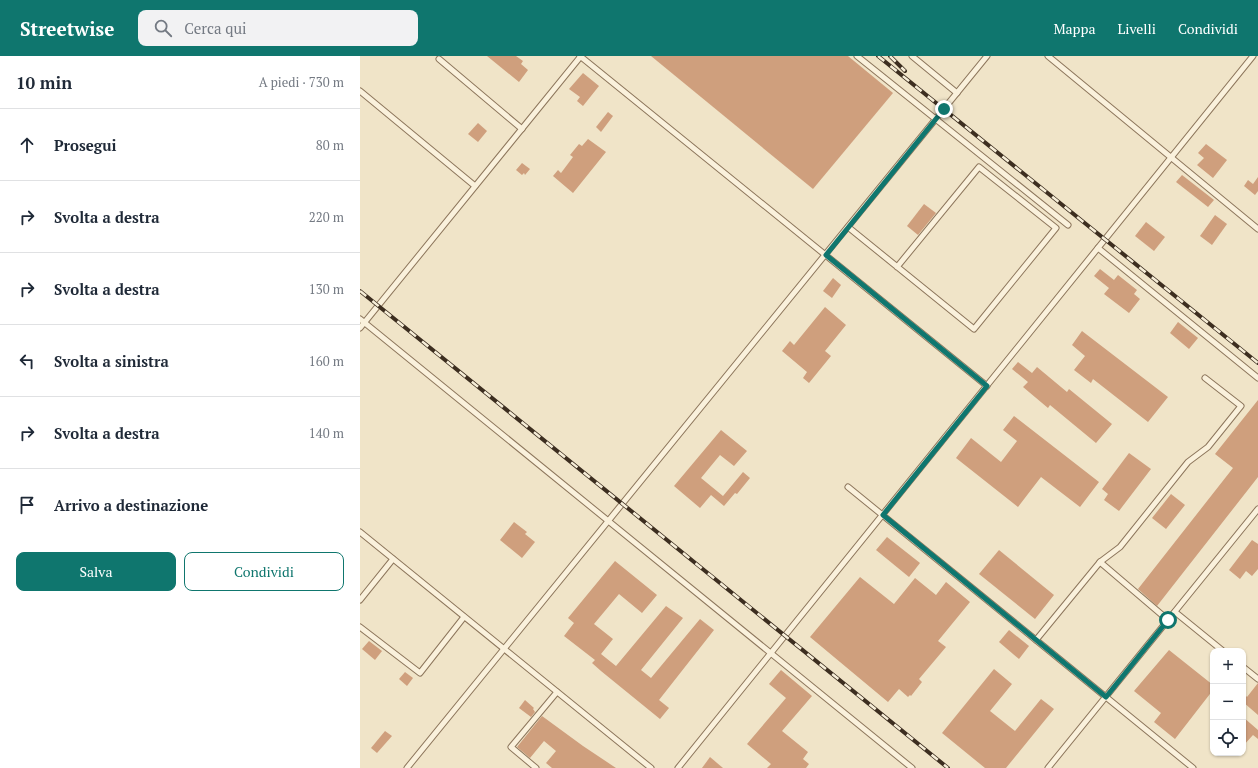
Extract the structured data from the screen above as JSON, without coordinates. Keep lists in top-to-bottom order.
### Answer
{
  "page": {
    "header": "Streetwise",
    "search": "Cerca qui",
    "nav": ["Mappa", "Livelli", "Condividi"],
    "heading": ["10 min", "A piedi · 730 m"],
    "list": [
      ["Prosegui", "80 m"],
      ["Svolta a destra", "220 m"],
      ["Svolta a destra", "130 m"],
      ["Svolta a sinistra", "160 m"],
      ["Svolta a destra", "140 m"],
      "Arrivo a destinazione"
    ],
    "buttons": ["Salva", "Condividi"],
    "map_buttons": ["+", "−"]
  }
}
